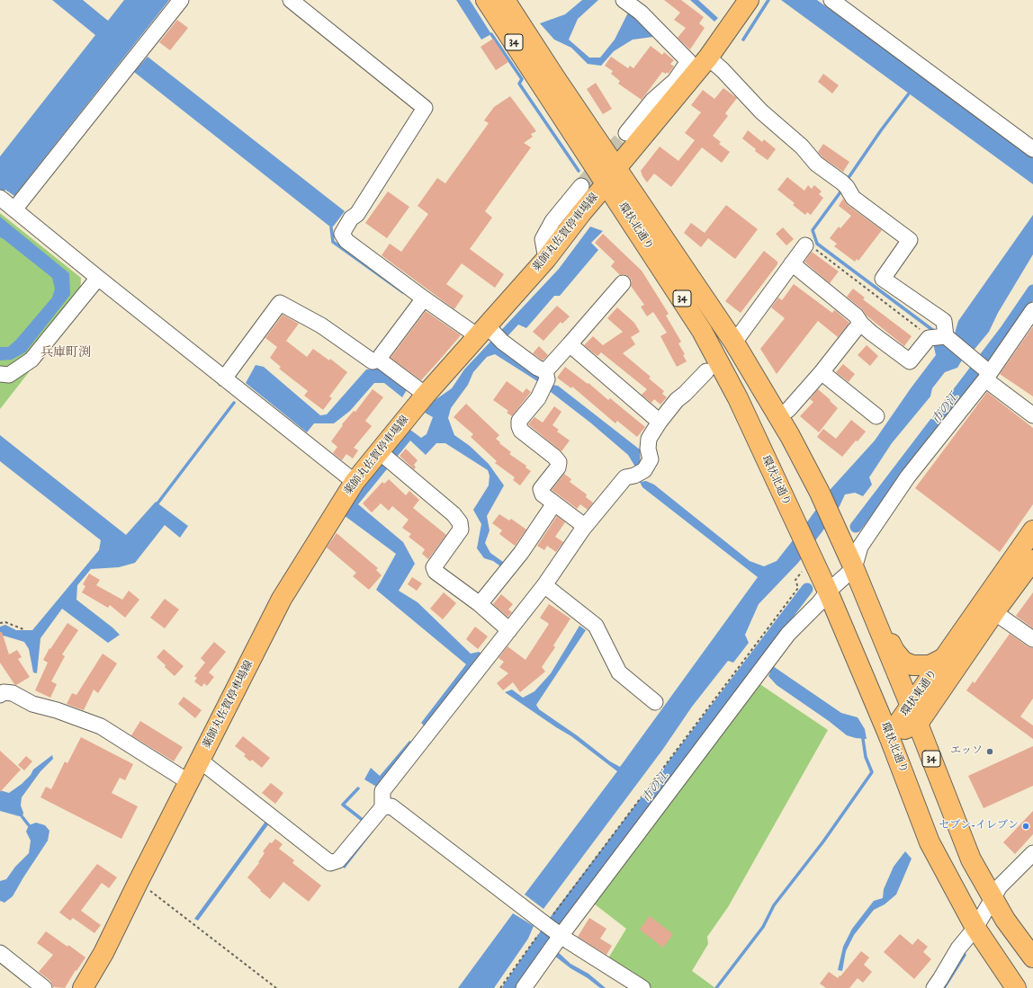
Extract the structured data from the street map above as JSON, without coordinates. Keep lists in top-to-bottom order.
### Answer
{
  "streets": {
    "main road": [
      "34",
      "環状北通り",
      "薬師丸佐賀停車場線",
      "環状東通り"
    ]
  },
  "crossings": [
    ["環状北通り", "薬師丸佐賀停車場線"],
    ["環状北通り", "環状東通り"]
  ],
  "districts": ["兵庫町渕"],
  "water": ["市の江"],
  "places": ["エッソ", "セブン-イレブン"]
}
